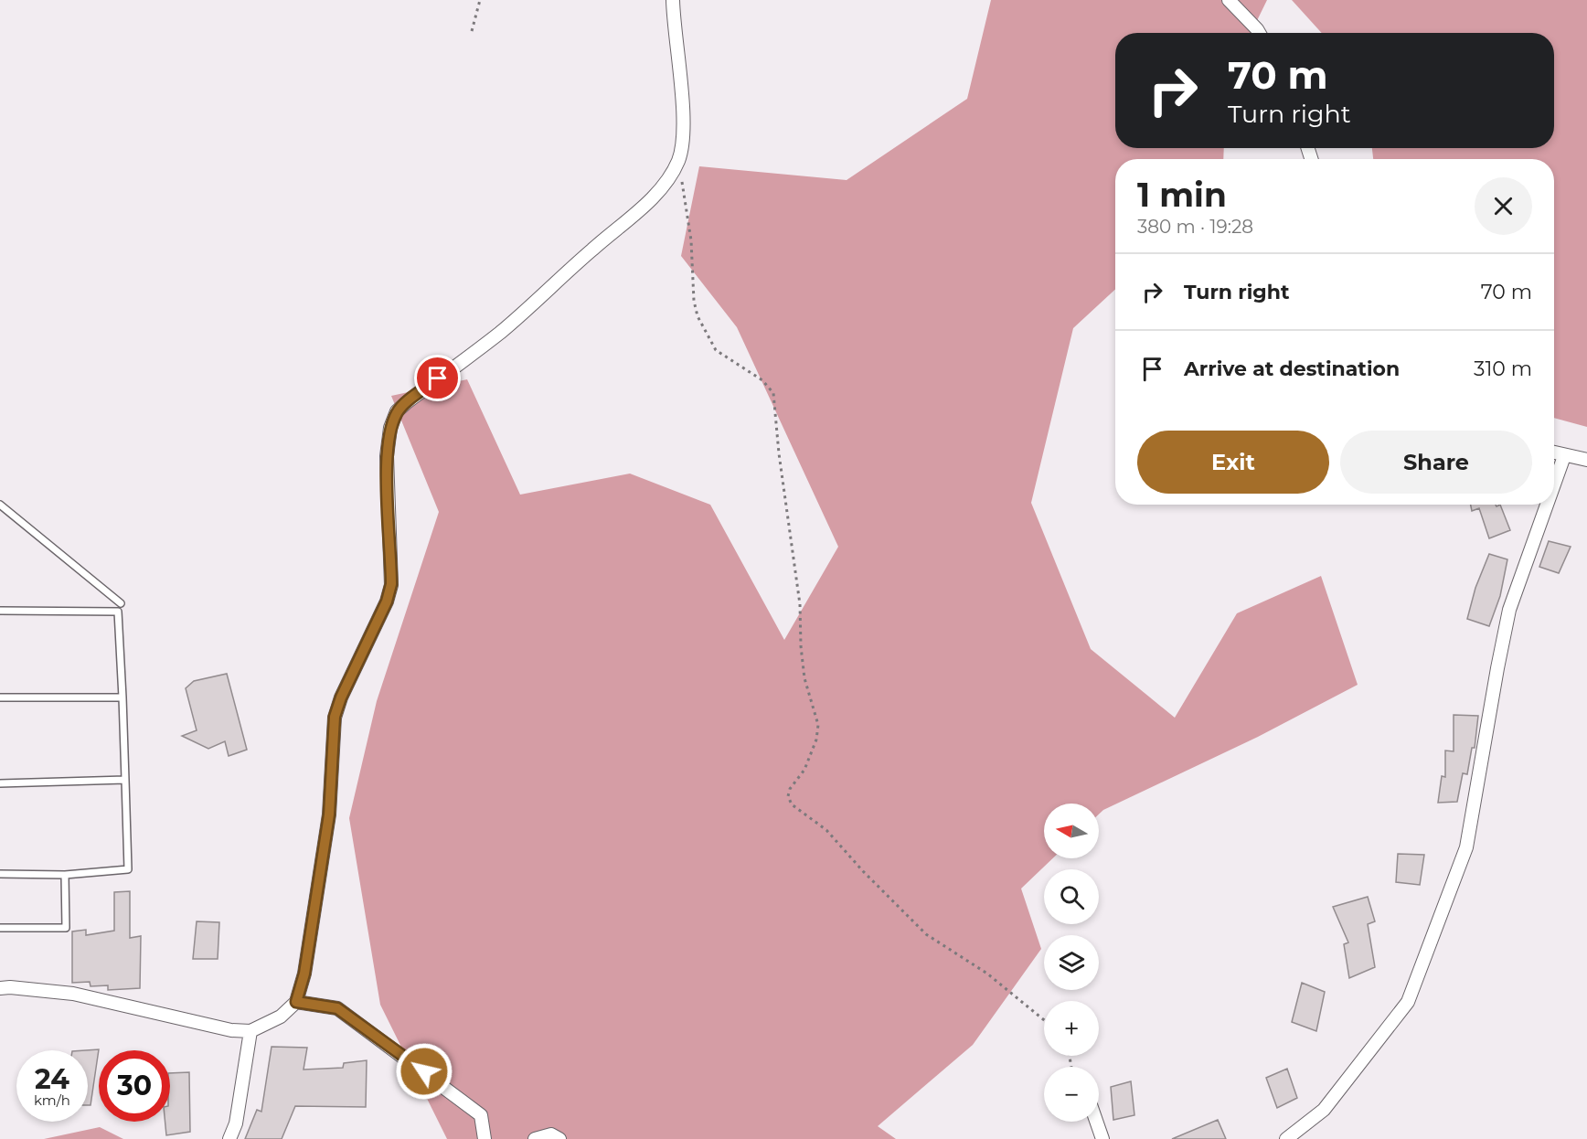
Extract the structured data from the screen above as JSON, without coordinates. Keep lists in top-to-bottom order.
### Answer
{
  "north": "left",
  "page": {
    "turn": ["70 m", "Turn right"],
    "heading": ["1 min", "380 m · 19:28"],
    "list": [
      {
        "name": "Turn right",
        "value": "70 m"
      },
      {
        "name": "Arrive at destination",
        "value": "310 m"
      }
    ],
    "buttons": ["Exit", "Share"],
    "map_buttons": ["+", "−"],
    "speed": "24 km/h",
    "limit": "30"
  }
}
